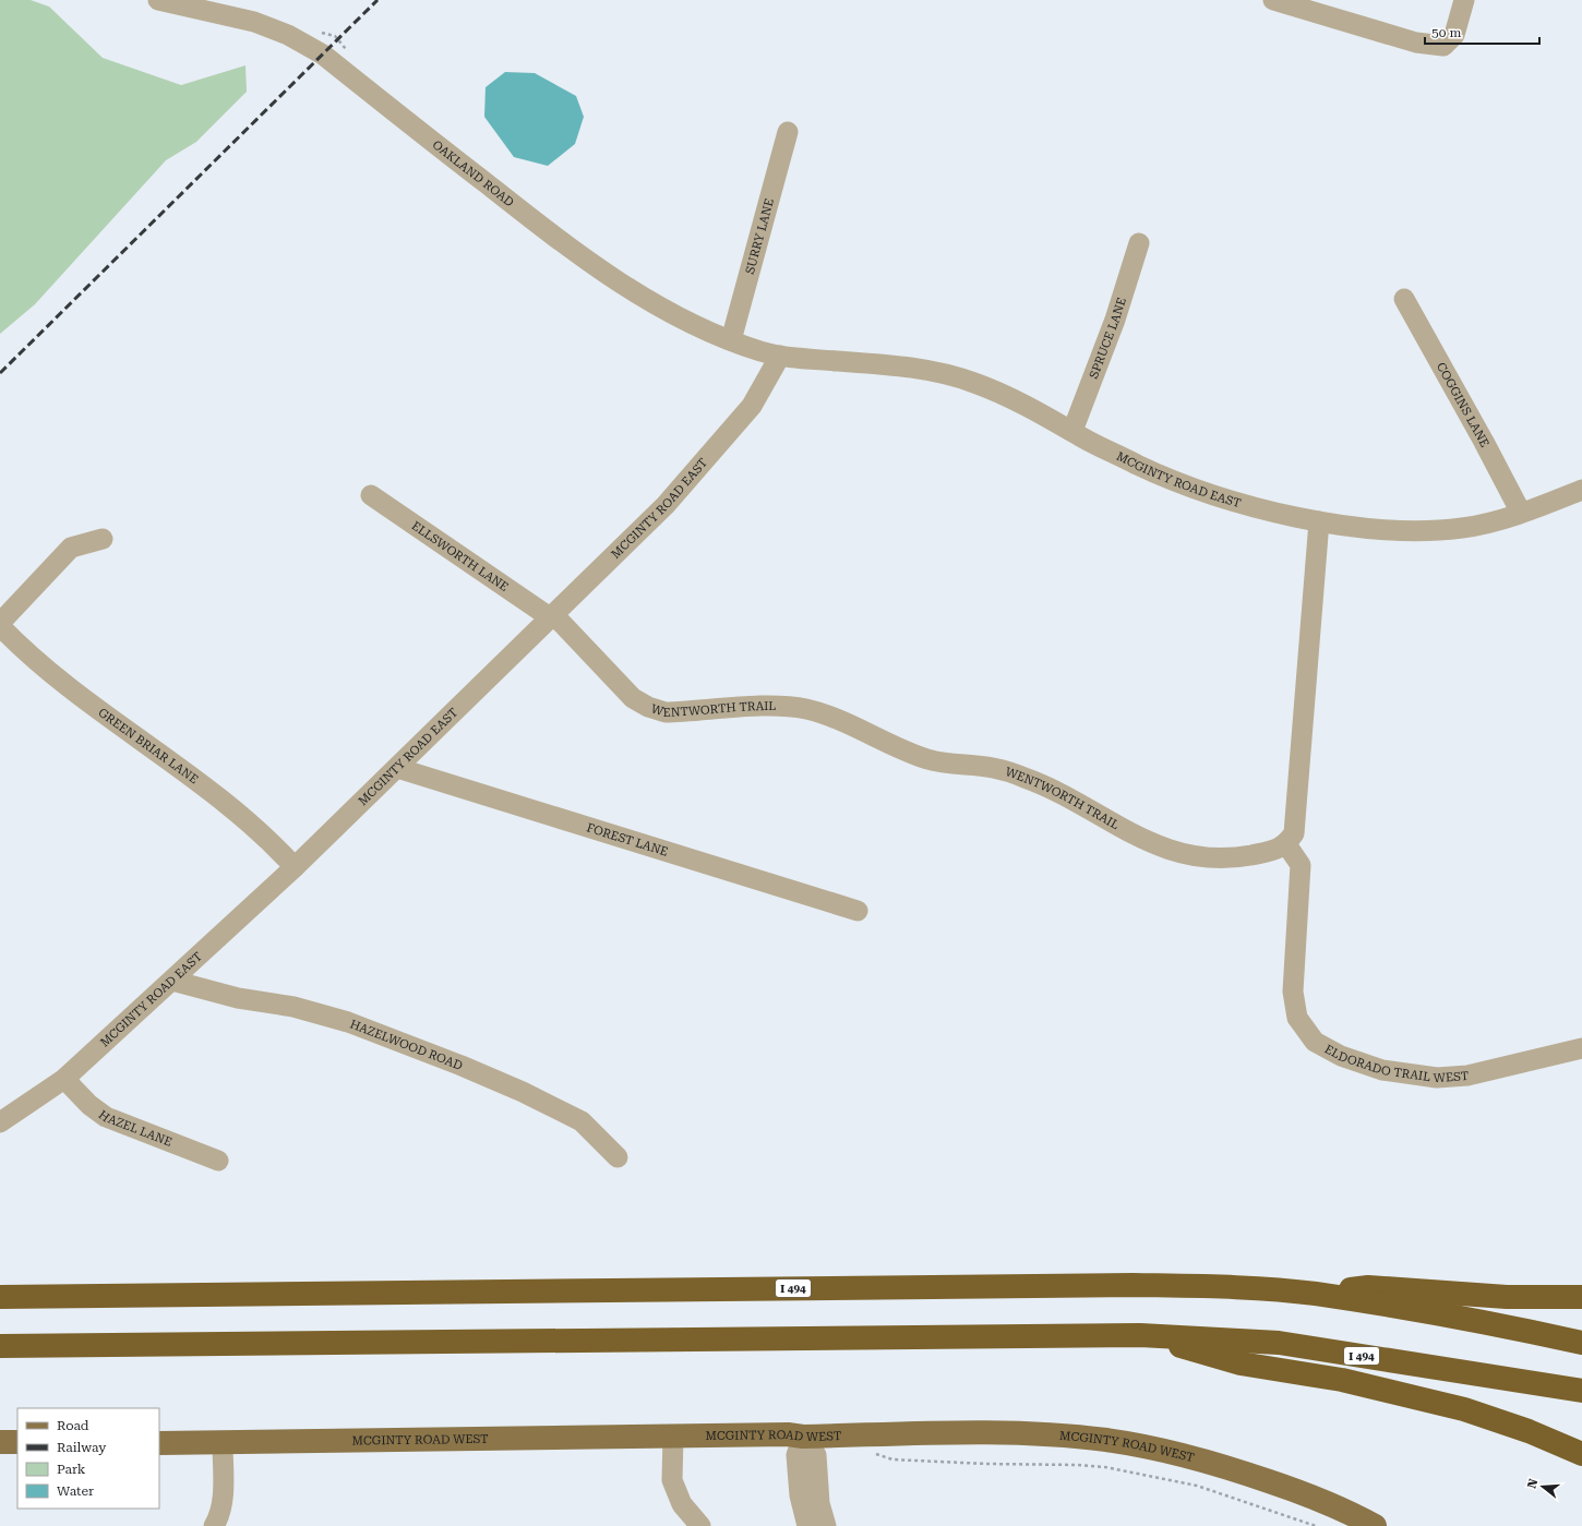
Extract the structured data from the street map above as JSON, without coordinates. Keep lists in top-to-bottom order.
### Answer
{
  "streets": {
    "highway": ["I 494"],
    "main road": ["MCGINTY ROAD WEST"],
    "street": [
      "OAKLAND ROAD",
      "SURRY LANE",
      "SPRUCE LANE",
      "COGGINS LANE",
      "MCGINTY ROAD EAST",
      "ELLSWORTH LANE",
      "WENTWORTH TRAIL",
      "GREEN BRIAR LANE",
      "FOREST LANE",
      "HAZELWOOD ROAD",
      "ELDORADO TRAIL WEST",
      "HAZEL LANE"
    ]
  },
  "crossings": [
    ["OAKLAND ROAD", "SURRY LANE"],
    ["OAKLAND ROAD", "MCGINTY ROAD EAST"],
    ["SPRUCE LANE", "MCGINTY ROAD EAST"],
    ["COGGINS LANE", "MCGINTY ROAD EAST"],
    ["MCGINTY ROAD EAST", "ELLSWORTH LANE"],
    ["MCGINTY ROAD EAST", "WENTWORTH TRAIL"],
    ["MCGINTY ROAD EAST", "GREEN BRIAR LANE"],
    ["MCGINTY ROAD EAST", "FOREST LANE"],
    ["MCGINTY ROAD EAST", "HAZELWOOD ROAD"],
    ["MCGINTY ROAD EAST", "HAZEL LANE"],
    ["ELLSWORTH LANE", "WENTWORTH TRAIL"],
    ["WENTWORTH TRAIL", "ELDORADO TRAIL WEST"]
  ],
  "legend": [
    "Road",
    "Railway",
    "Park",
    "Water"
  ],
  "scale_bar": "50 m",
  "north": "left"
}
